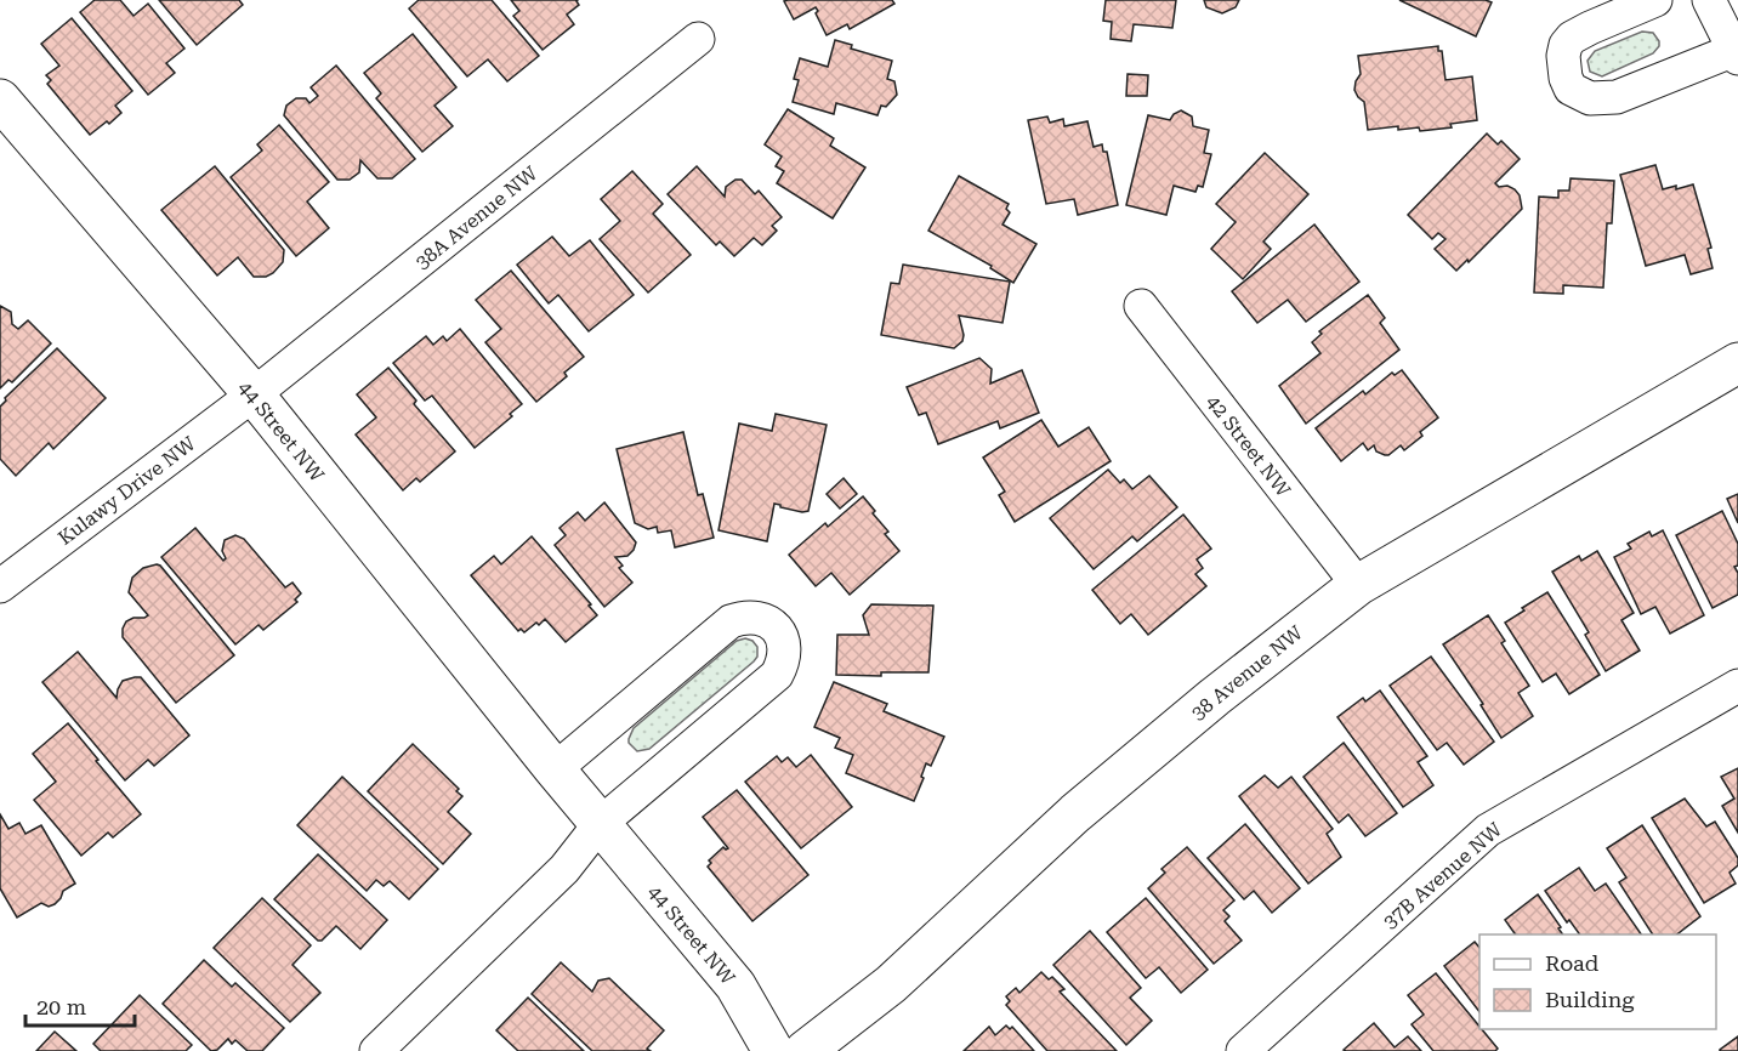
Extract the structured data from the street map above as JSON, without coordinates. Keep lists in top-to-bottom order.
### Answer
{
  "streets": {
    "street": [
      "38A Avenue NW",
      "44 Street NW",
      "42 Street NW",
      "Kulawy Drive NW",
      "38 Avenue NW",
      "37B Avenue NW"
    ]
  },
  "crossings": [
    ["38A Avenue NW", "44 Street NW"],
    ["38A Avenue NW", "Kulawy Drive NW"],
    ["44 Street NW", "Kulawy Drive NW"],
    ["42 Street NW", "38 Avenue NW"]
  ],
  "legend": ["Road", "Building"],
  "scale_bar": "20 m"
}
